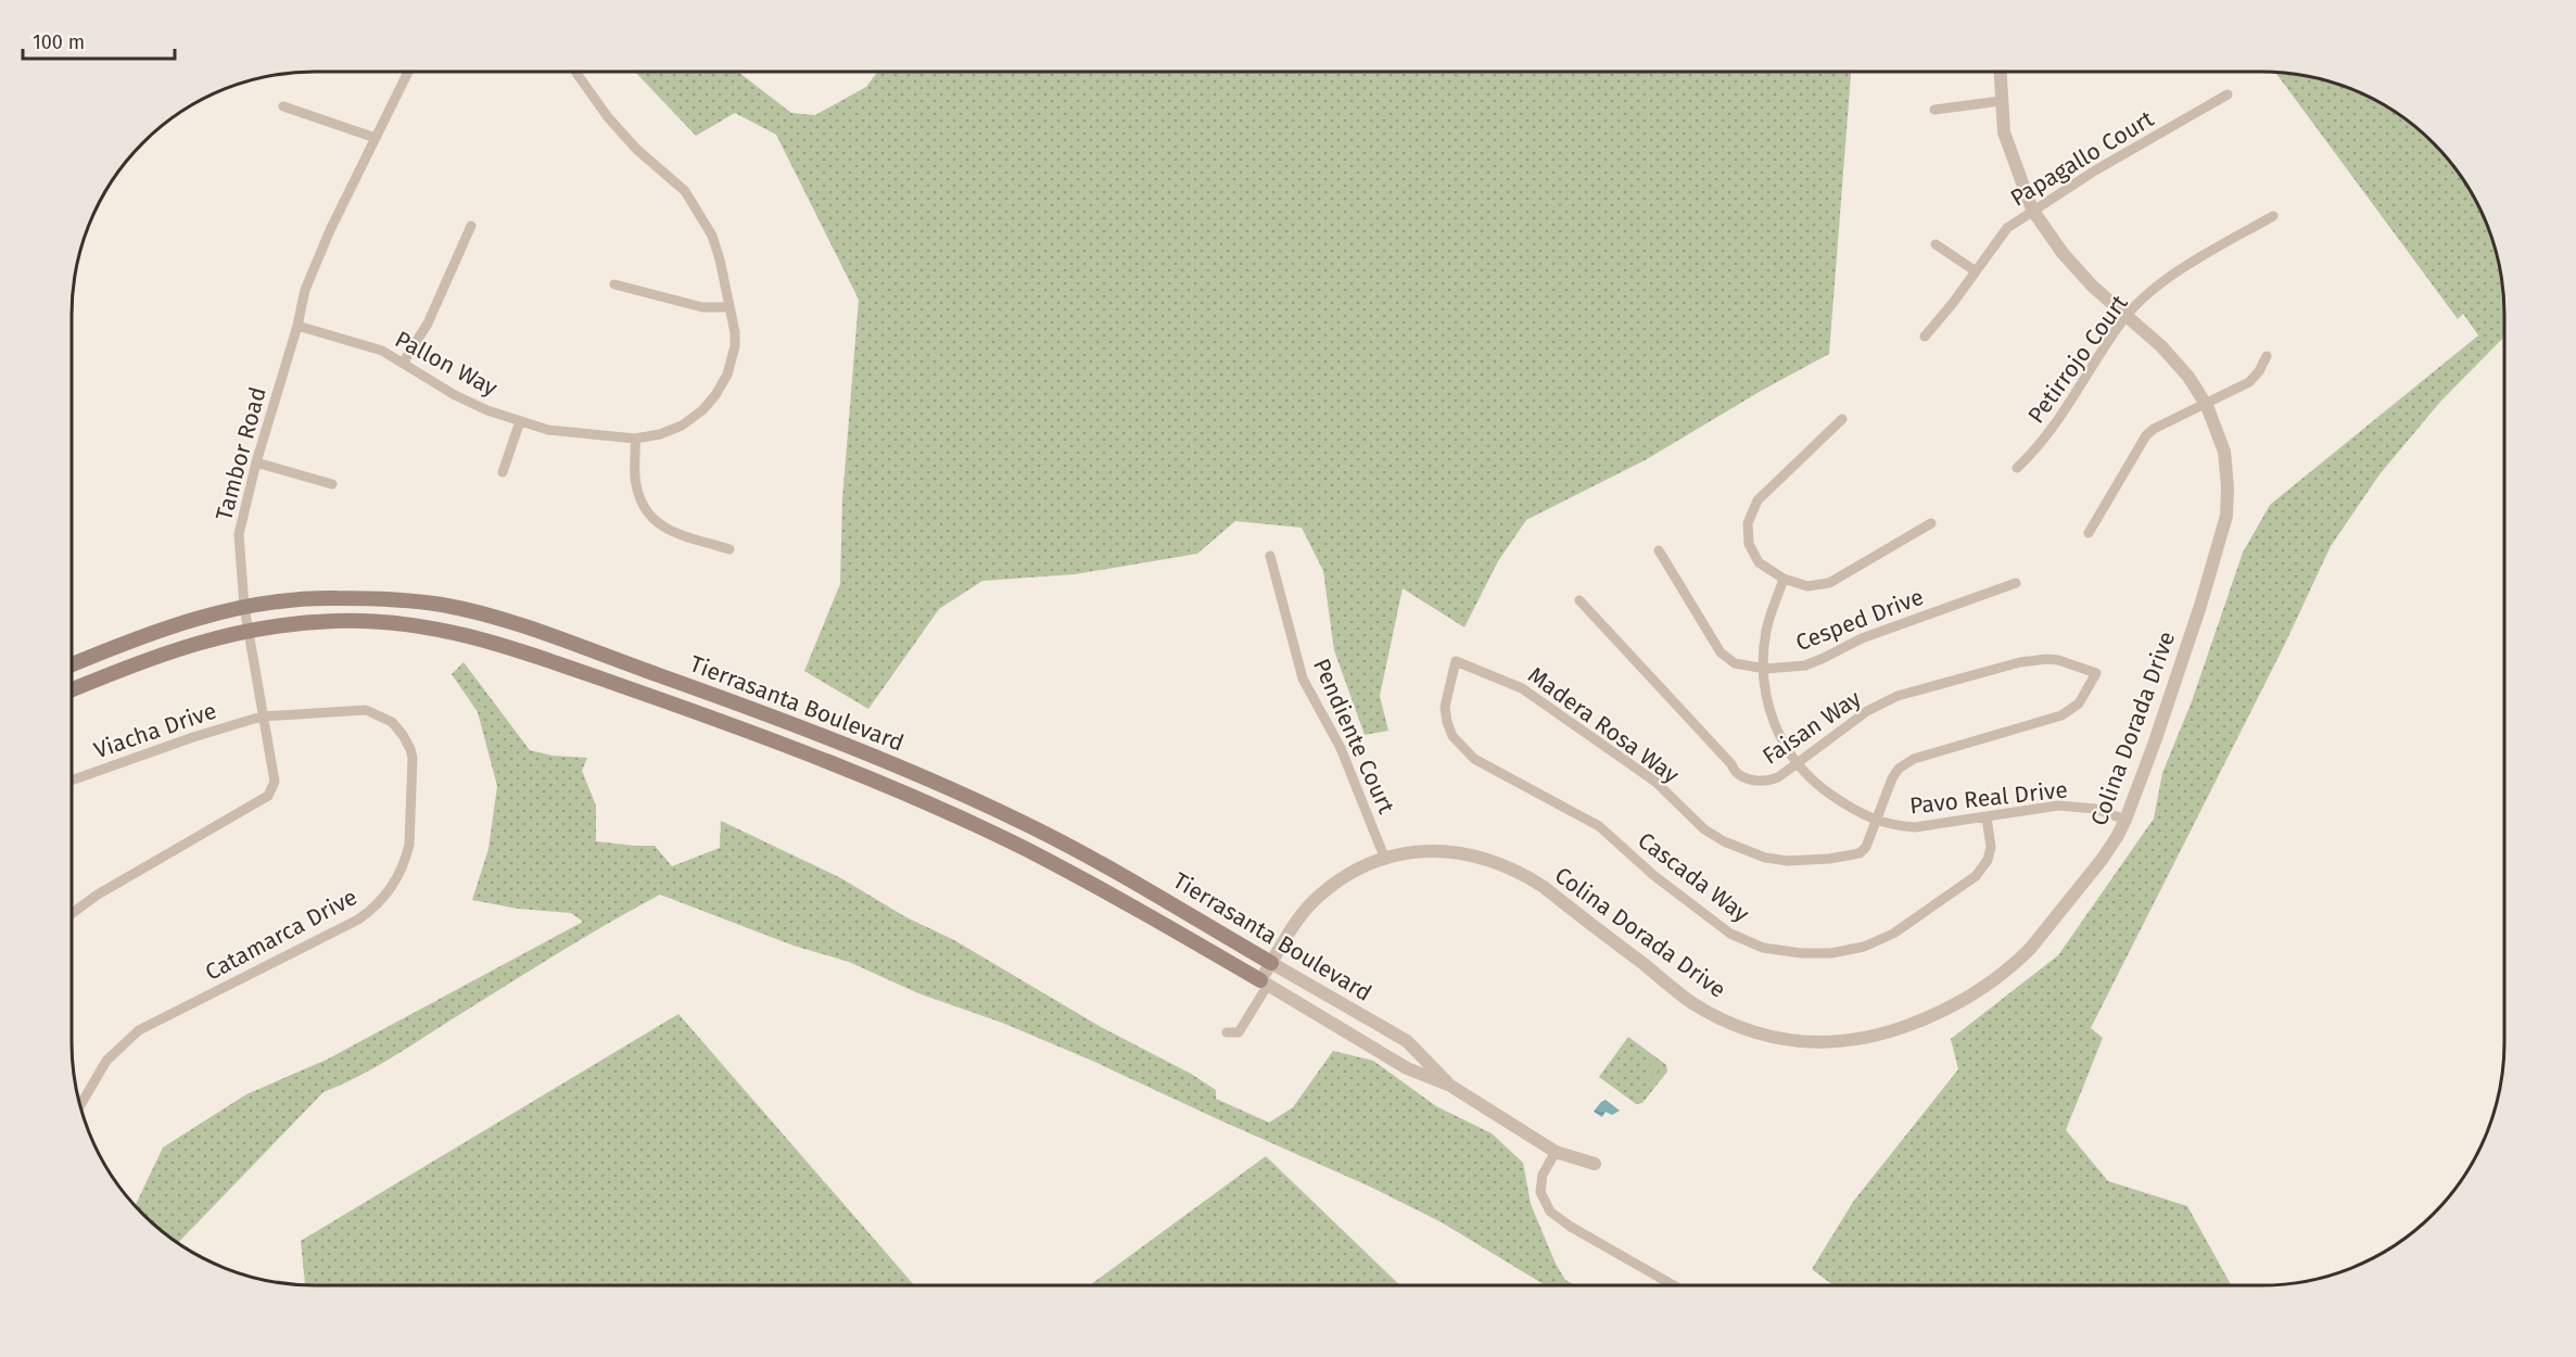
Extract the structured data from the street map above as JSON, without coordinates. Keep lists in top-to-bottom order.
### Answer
{
  "streets": {
    "main road": ["Tierrasanta Boulevard"],
    "street": [
      "Papagallo Court",
      "Petirrojo Court",
      "Pallon Way",
      "Tambor Road",
      "Cesped Drive",
      "Madera Rosa Way",
      "Faisan Way",
      "Colina Dorada Drive",
      "Viacha Drive",
      "Pendiente Court",
      "Pavo Real Drive",
      "Cascada Way",
      "Catamarca Drive"
    ]
  },
  "crossings": [
    ["Papagallo Court", "Colina Dorada Drive"],
    ["Petirrojo Court", "Colina Dorada Drive"],
    ["Pallon Way", "Tambor Road"],
    ["Tambor Road", "Tierrasanta Boulevard"],
    ["Tambor Road", "Viacha Drive"],
    ["Tambor Road", "Catamarca Drive"],
    ["Cesped Drive", "Pavo Real Drive"],
    ["Tierrasanta Boulevard", "Colina Dorada Drive"],
    ["Madera Rosa Way", "Faisan Way"],
    ["Madera Rosa Way", "Pavo Real Drive"],
    ["Madera Rosa Way", "Cascada Way"],
    ["Faisan Way", "Pavo Real Drive"],
    ["Colina Dorada Drive", "Pendiente Court"],
    ["Colina Dorada Drive", "Pavo Real Drive"],
    ["Viacha Drive", "Catamarca Drive"],
    ["Pavo Real Drive", "Cascada Way"]
  ],
  "scale_bar": "100 m"
}
